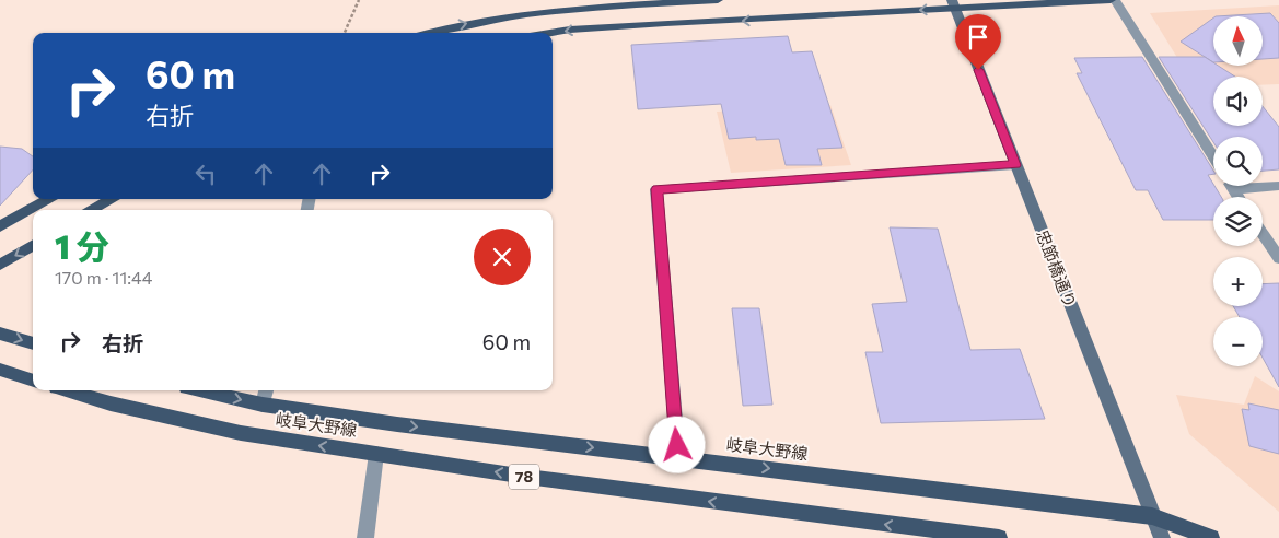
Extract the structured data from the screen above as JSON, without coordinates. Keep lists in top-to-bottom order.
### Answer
{
  "streets": {
    "main road": ["岐阜大野線", "78"],
    "street": ["忠節橋通り"]
  },
  "crossings": [
    ["忠節橋通り", "岐阜大野線"]
  ],
  "north": "top",
  "page": {
    "map_buttons": ["+", "−"],
    "turn": ["60 m", "右折"],
    "heading": ["1 分", "170 m · 11:44"],
    "list": [
      {
        "name": "右折",
        "value": "60 m"
      }
    ]
  }
}
